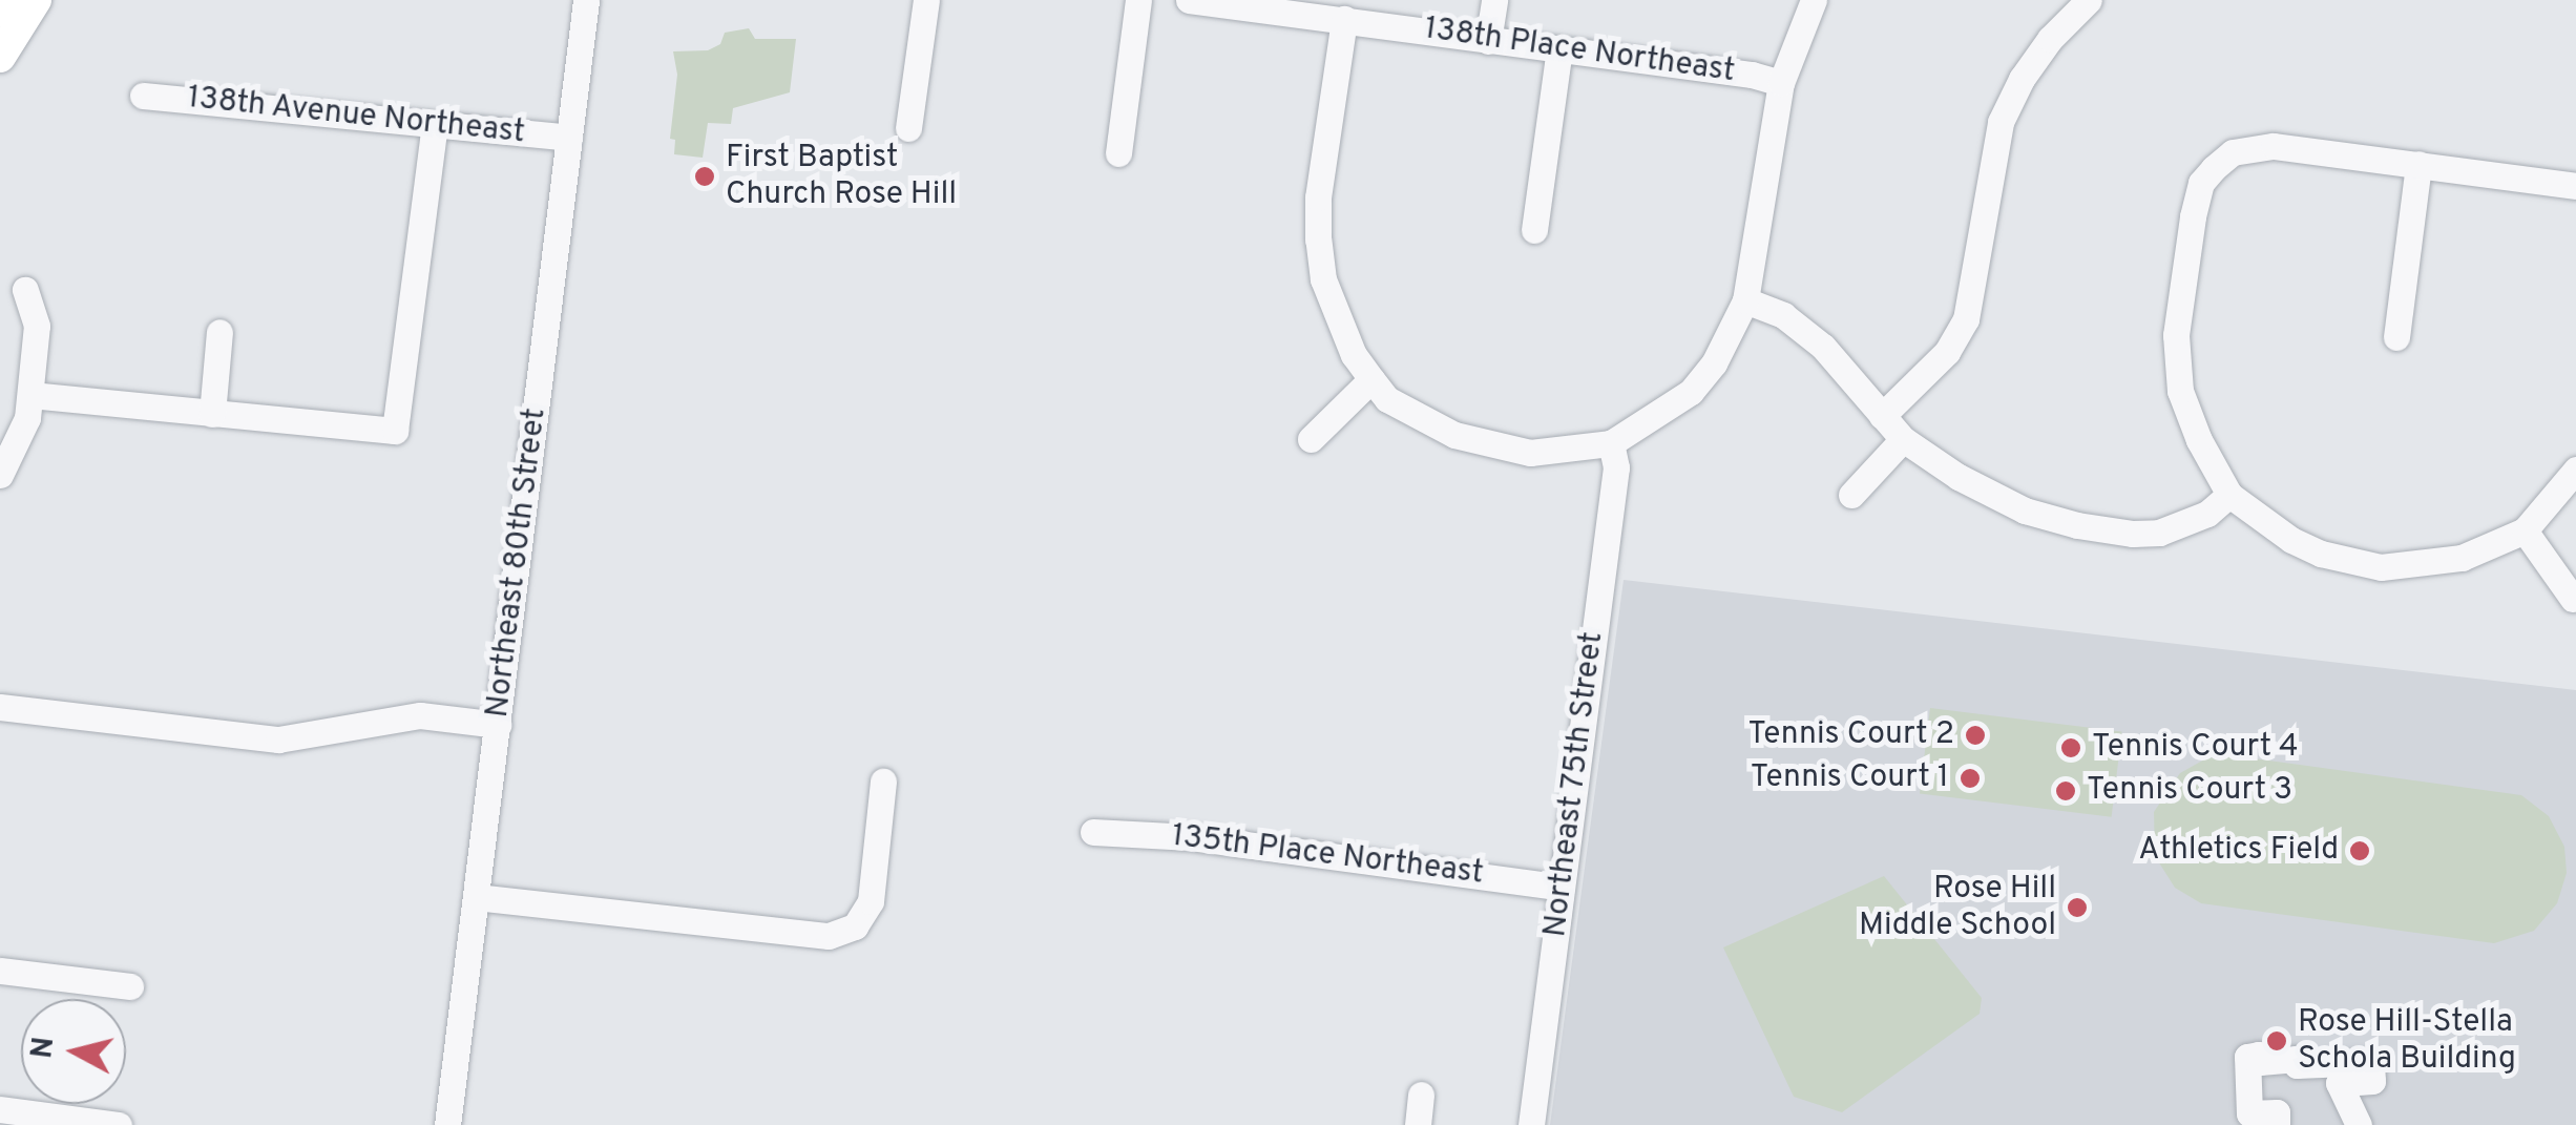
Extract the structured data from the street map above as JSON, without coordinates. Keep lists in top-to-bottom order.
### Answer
{
  "streets": {
    "street": [
      "138th Place Northeast",
      "138th Avenue Northeast",
      "Northeast 80th Street",
      "Northeast 75th Street",
      "135th Place Northeast"
    ]
  },
  "crossings": [
    ["138th Avenue Northeast", "Northeast 80th Street"],
    ["Northeast 75th Street", "135th Place Northeast"]
  ],
  "places": [
    "First Baptist Church Rose Hill",
    "Tennis Court 2",
    "Tennis Court 4",
    "Tennis Court 1",
    "Tennis Court 3",
    "Athletics Field",
    "Rose Hill Middle School",
    "Rose Hill-Stella Schola Building"
  ],
  "north": "left"
}
